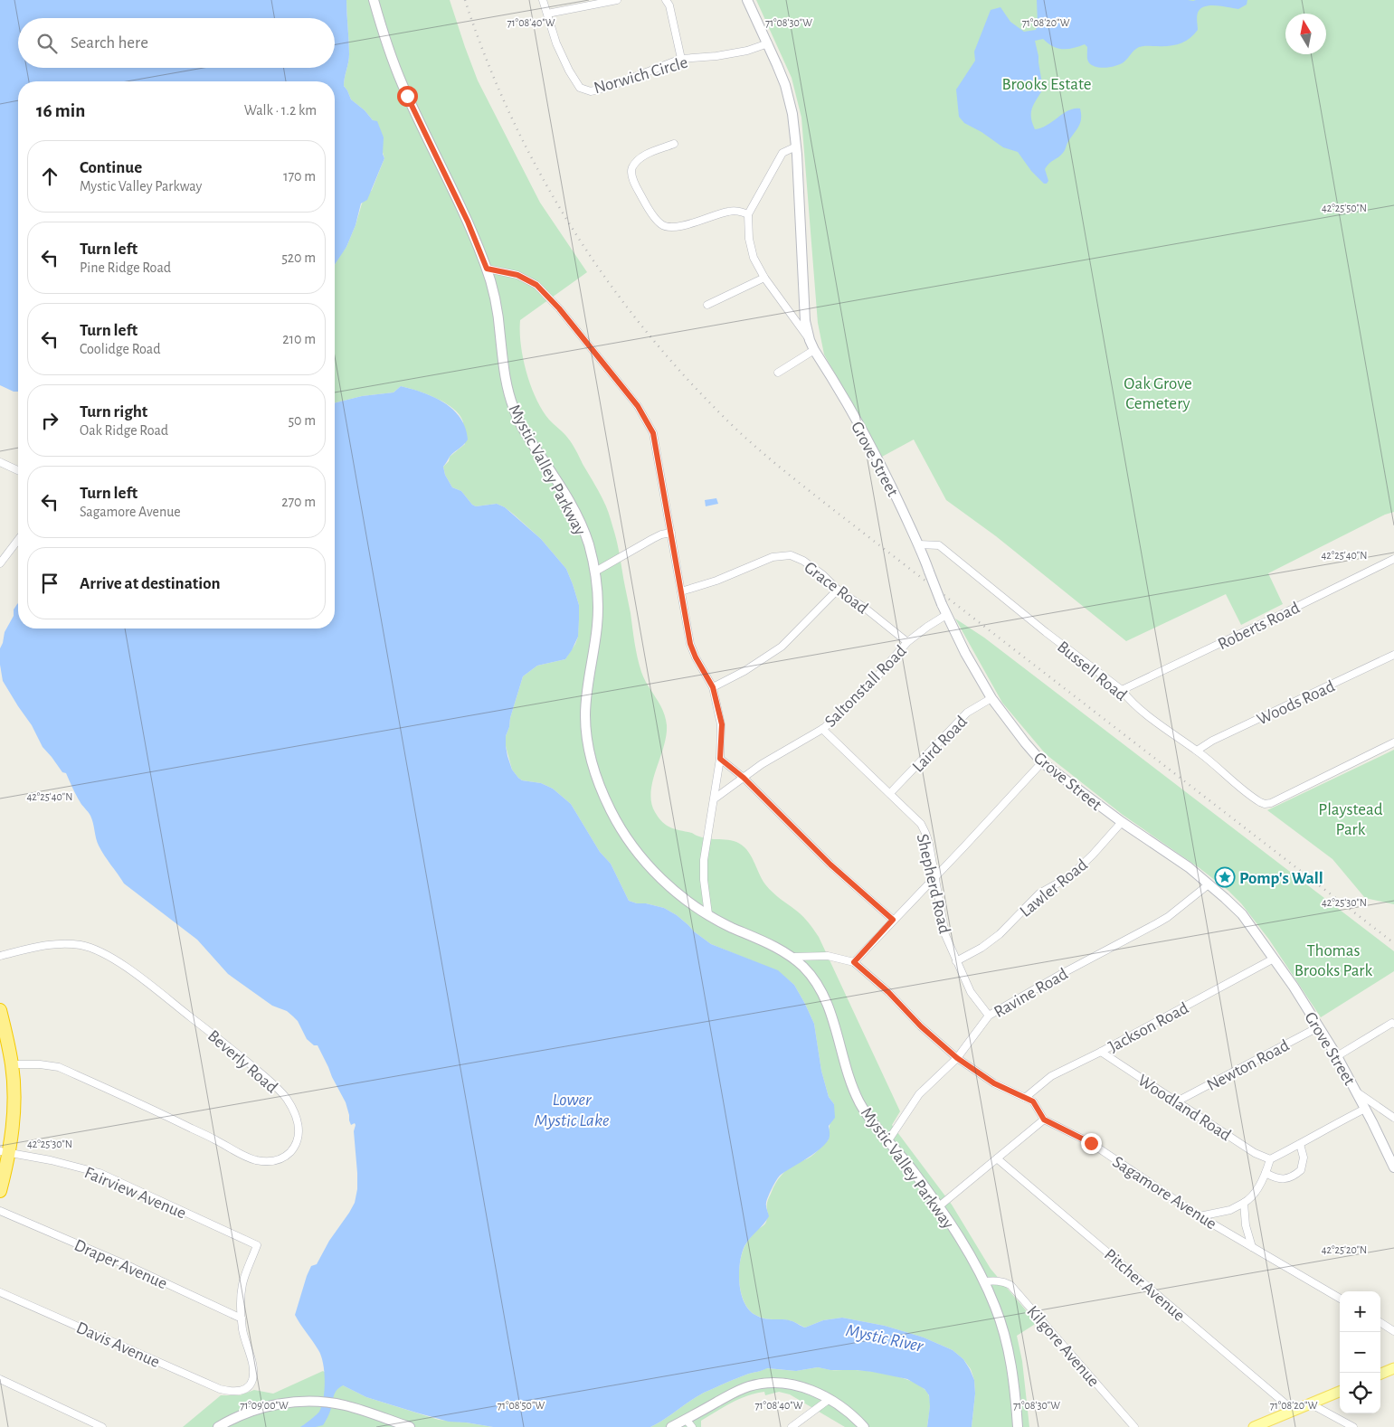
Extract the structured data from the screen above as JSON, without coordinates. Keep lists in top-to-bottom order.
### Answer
{
  "streets": {
    "main road": ["Grove Street", "Mystic Valley Parkway"],
    "street": [
      "Norwich Circle",
      "Grace Road",
      "Roberts Road",
      "Bussell Road",
      "Saltonstall Road",
      "Woods Road",
      "Laird Road",
      "Shepherd Road",
      "Lawler Road",
      "Ravine Road",
      "Jackson Road",
      "Beverly Road",
      "Newton Road",
      "Woodland Road",
      "Fairview Avenue",
      "Sagamore Avenue",
      "Draper Avenue",
      "Pitcher Avenue",
      "Davis Avenue",
      "Kilgore Avenue"
    ]
  },
  "crossings": [
    ["Norwich Circle", "Grove Street"],
    ["Grove Street", "Bussell Road"],
    ["Grove Street", "Saltonstall Road"],
    ["Grove Street", "Laird Road"],
    ["Grove Street", "Lawler Road"],
    ["Grove Street", "Ravine Road"],
    ["Grove Street", "Jackson Road"],
    ["Grove Street", "Newton Road"],
    ["Mystic Valley Parkway", "Ravine Road"],
    ["Mystic Valley Parkway", "Kilgore Avenue"],
    ["Grace Road", "Saltonstall Road"],
    ["Roberts Road", "Bussell Road"],
    ["Bussell Road", "Woods Road"],
    ["Saltonstall Road", "Shepherd Road"],
    ["Laird Road", "Shepherd Road"],
    ["Shepherd Road", "Lawler Road"],
    ["Shepherd Road", "Ravine Road"],
    ["Jackson Road", "Woodland Road"],
    ["Newton Road", "Woodland Road"],
    ["Fairview Avenue", "Draper Avenue"],
    ["Fairview Avenue", "Davis Avenue"],
    ["Draper Avenue", "Davis Avenue"]
  ],
  "water": ["Lower Mystic Lake", "Mystic River"],
  "parks": [
    "Brooks Estate",
    "Oak Grove Cemetery",
    "Playstead Park",
    "Thomas Brooks Park"
  ],
  "places": {
    "place": ["Pomp's Wall"]
  },
  "north": "top",
  "page": {
    "search": "Search here",
    "heading": ["16 min", "Walk · 1.2 km"],
    "list": [
      ["Continue", "Mystic Valley Parkway", "170 m"],
      ["Turn left", "Pine Ridge Road", "520 m"],
      ["Turn left", "Coolidge Road", "210 m"],
      ["Turn right", "Oak Ridge Road", "50 m"],
      ["Turn left", "Sagamore Avenue", "270 m"],
      "Arrive at destination"
    ],
    "map_buttons": ["+", "−"]
  },
  "coordinates": [
    "71°08'40\"W",
    "71°08'30\"W",
    "71°08'20\"W",
    "42°25'50\"N",
    "42°25'40\"N",
    "42°25'30\"N",
    "42°25'20\"N",
    "71°09'00\"W",
    "71°08'50\"W"
  ]
}
